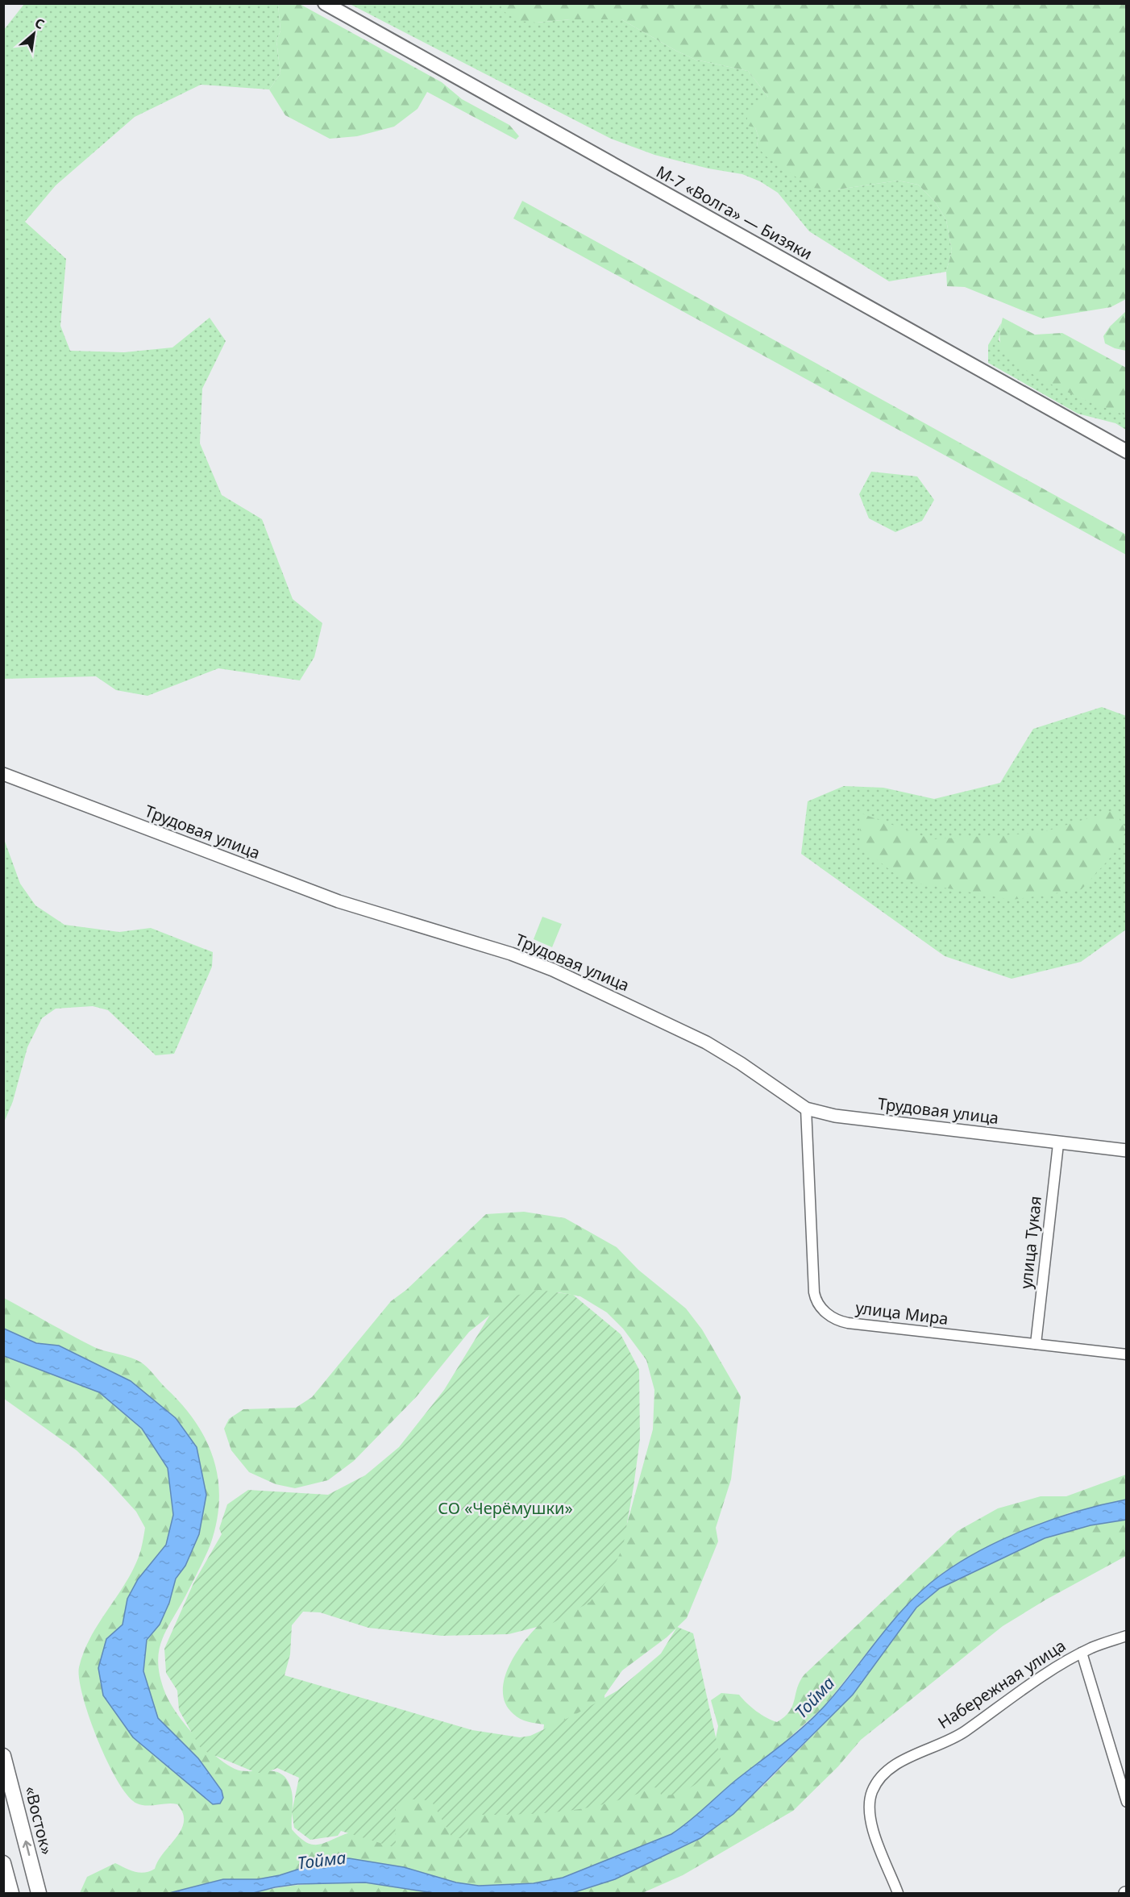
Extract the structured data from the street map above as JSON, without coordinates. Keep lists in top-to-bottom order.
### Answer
{
  "streets": {
    "main road": ["М-7 «Волга» — Бизяки", "«Восток»"],
    "street": [
      "Трудовая улица",
      "улица Тукая",
      "улица Мира",
      "Набережная улица"
    ]
  },
  "crossings": [
    ["Трудовая улица", "улица Тукая"],
    ["Трудовая улица", "улица Мира"],
    ["улица Тукая", "улица Мира"]
  ],
  "one_way": ["«Восток»"],
  "water": ["Тойма"],
  "parks": ["СО «Черёмушки»"],
  "north": "top right"
}
